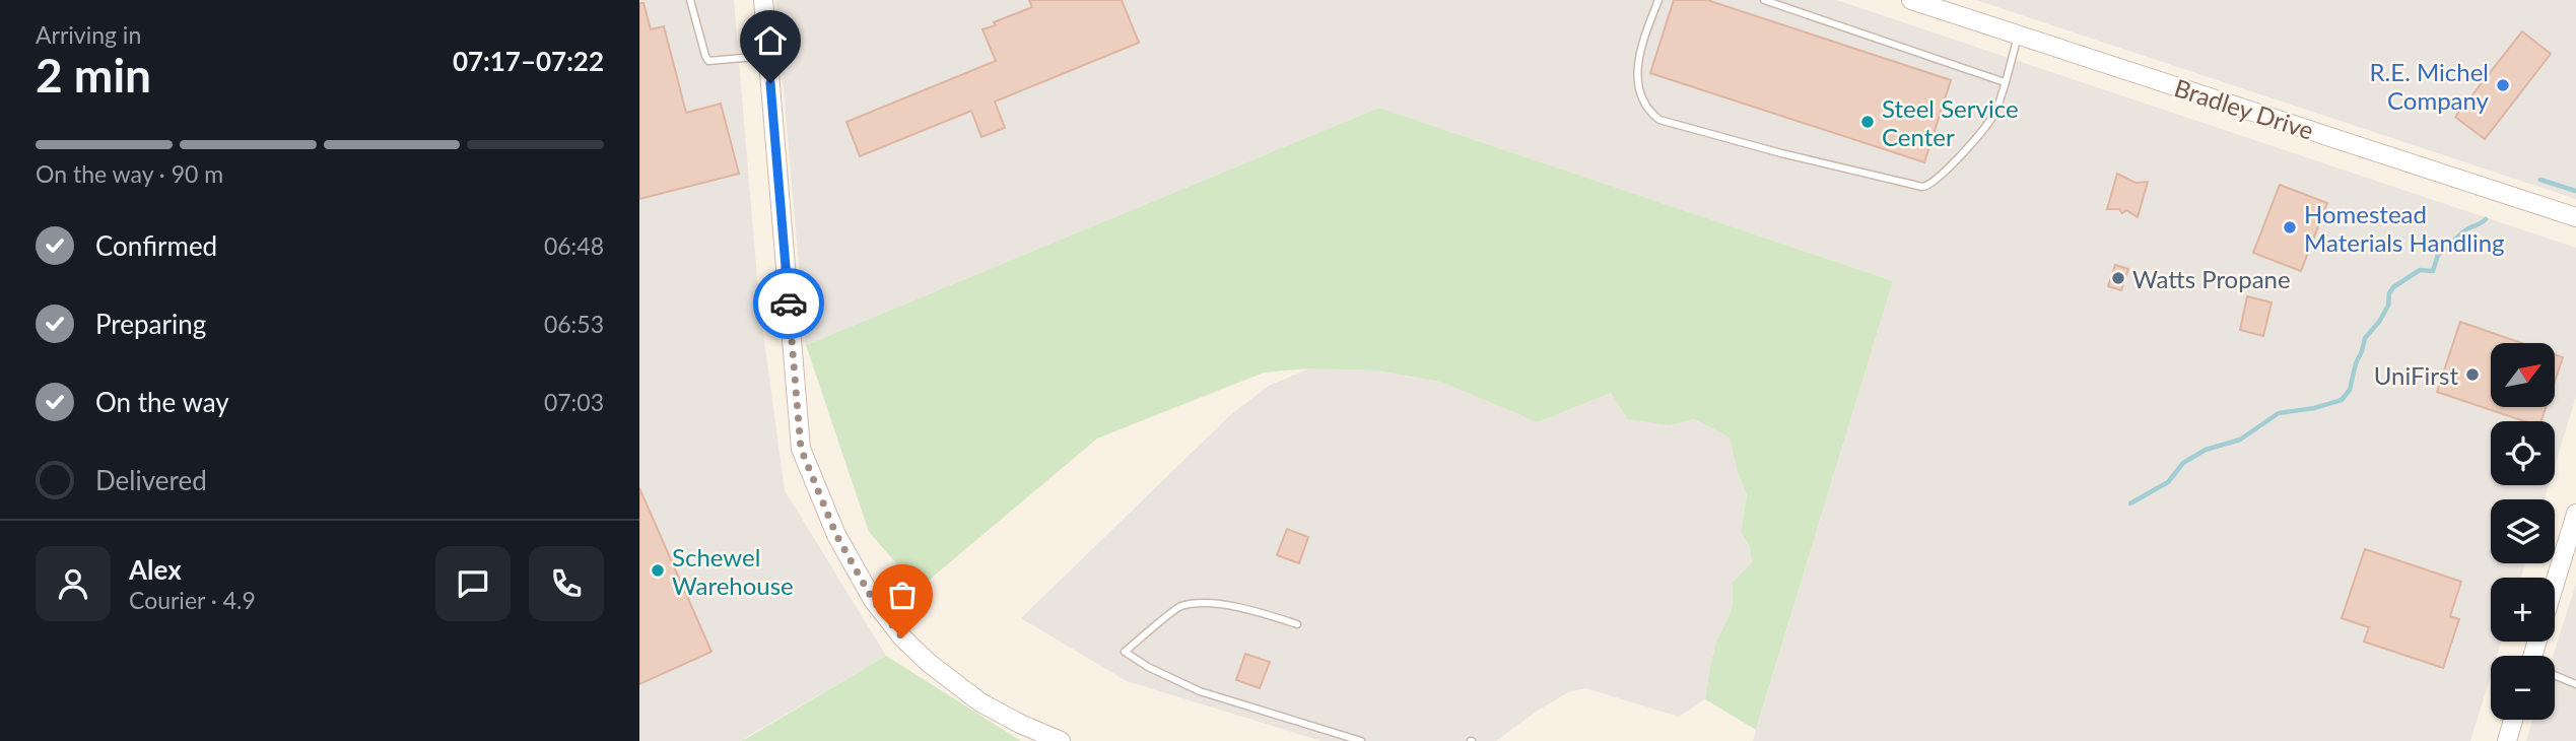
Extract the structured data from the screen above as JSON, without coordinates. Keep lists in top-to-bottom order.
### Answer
{
  "streets": {
    "street": ["Bradley Drive"]
  },
  "places": [
    "R.E. Michel Company",
    "Steel Service Center",
    "Homestead Materials Handling",
    "Watts Propane",
    "UniFirst",
    "Schewel Warehouse"
  ],
  "north": "top right",
  "page": {
    "heading": ["2 min", "Arriving in", "07:17–07:22"],
    "panel": ["Alex", "Courier · 4.9"],
    "bar": "On the way · 90 m",
    "list": [
      ["Confirmed", "06:48"],
      ["Preparing", "06:53"],
      ["On the way", "07:03"],
      "Delivered"
    ],
    "map_buttons": ["+", "−"]
  }
}
